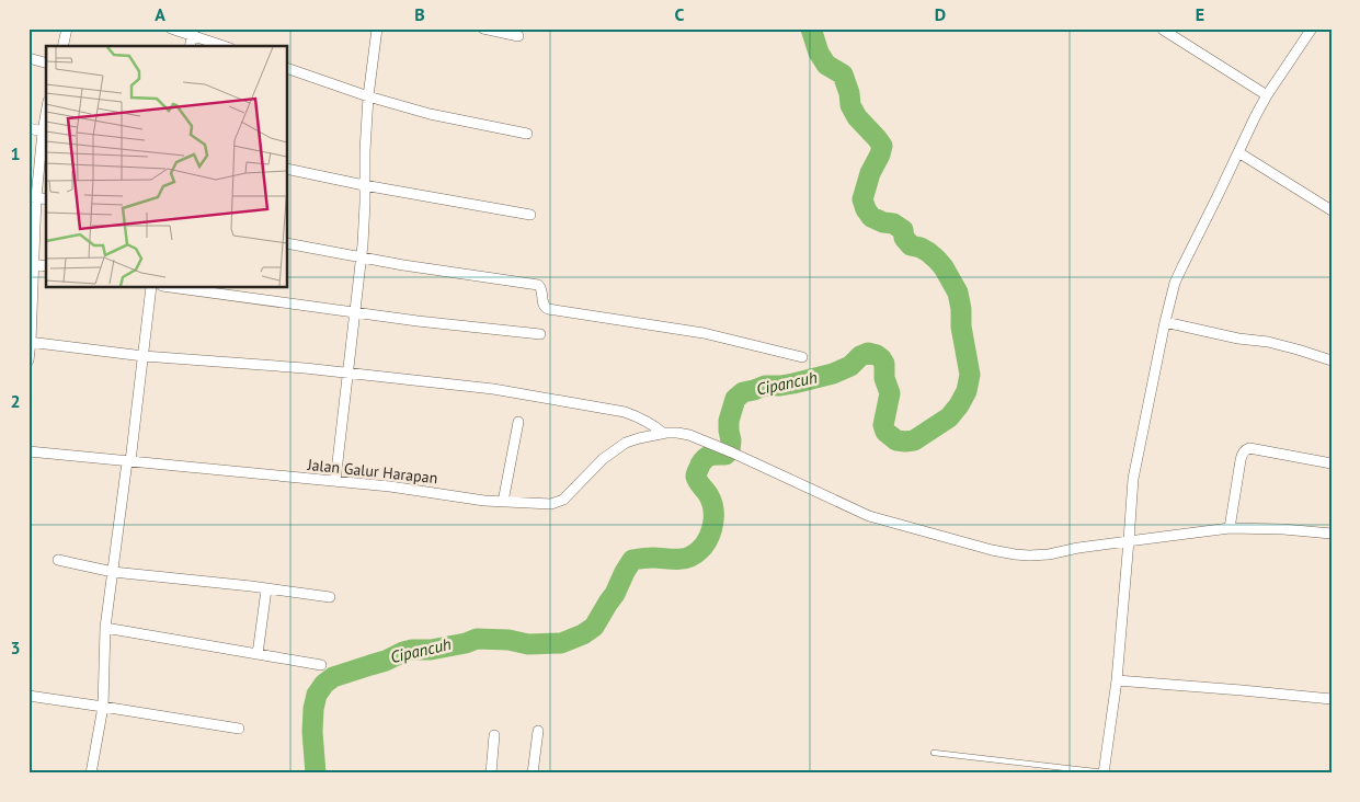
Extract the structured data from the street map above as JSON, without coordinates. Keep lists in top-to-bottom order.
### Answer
{
  "streets": {
    "street": ["Jalan Galur Harapan"]
  },
  "water": ["Cipancuh"],
  "grid": {
    "columns": [
      "A",
      "B",
      "C",
      "D",
      "E"
    ],
    "rows": ["1", "2", "3"]
  }
}
